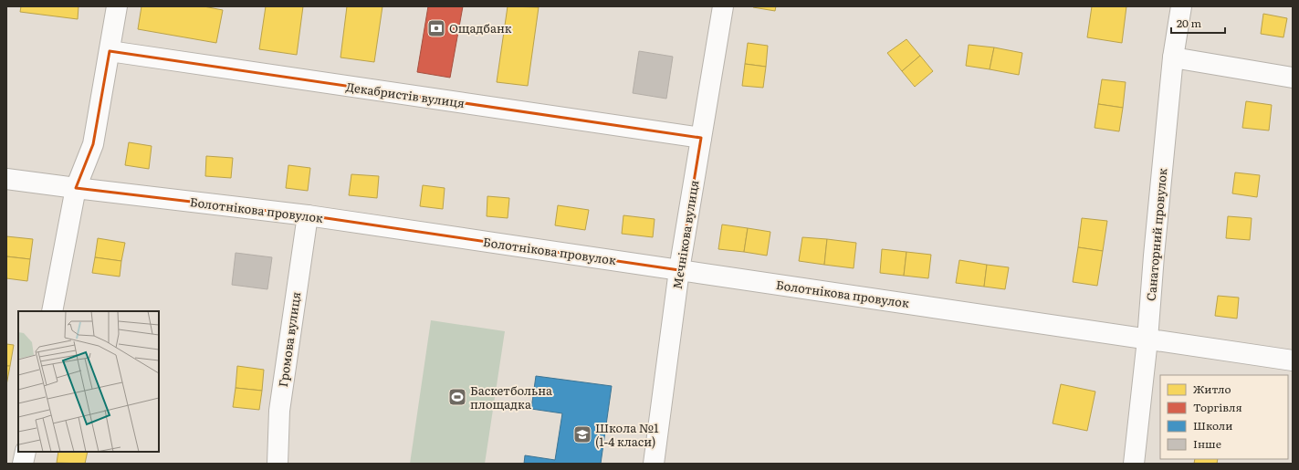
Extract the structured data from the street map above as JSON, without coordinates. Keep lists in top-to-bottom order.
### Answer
{
  "streets": {
    "street": [
      "Декабристів вулиця",
      "Болотнікова провулок",
      "Мєчнікова вулиця",
      "Санаторний провулок",
      "Громова вулиця"
    ]
  },
  "crossings": [
    ["Декабристів вулиця", "Мєчнікова вулиця"],
    ["Болотнікова провулок", "Мєчнікова вулиця"],
    ["Болотнікова провулок", "Санаторний провулок"],
    ["Болотнікова провулок", "Громова вулиця"]
  ],
  "places": {
    "bank": ["Ощадбанк"],
    "sports": ["Баскетбольна площадка"],
    "school or university": ["Школа №1 (1-4 класи)"]
  },
  "legend": [
    "Житло",
    "Торгівля",
    "Школи",
    "Інше"
  ],
  "scale_bar": "20 m"
}
